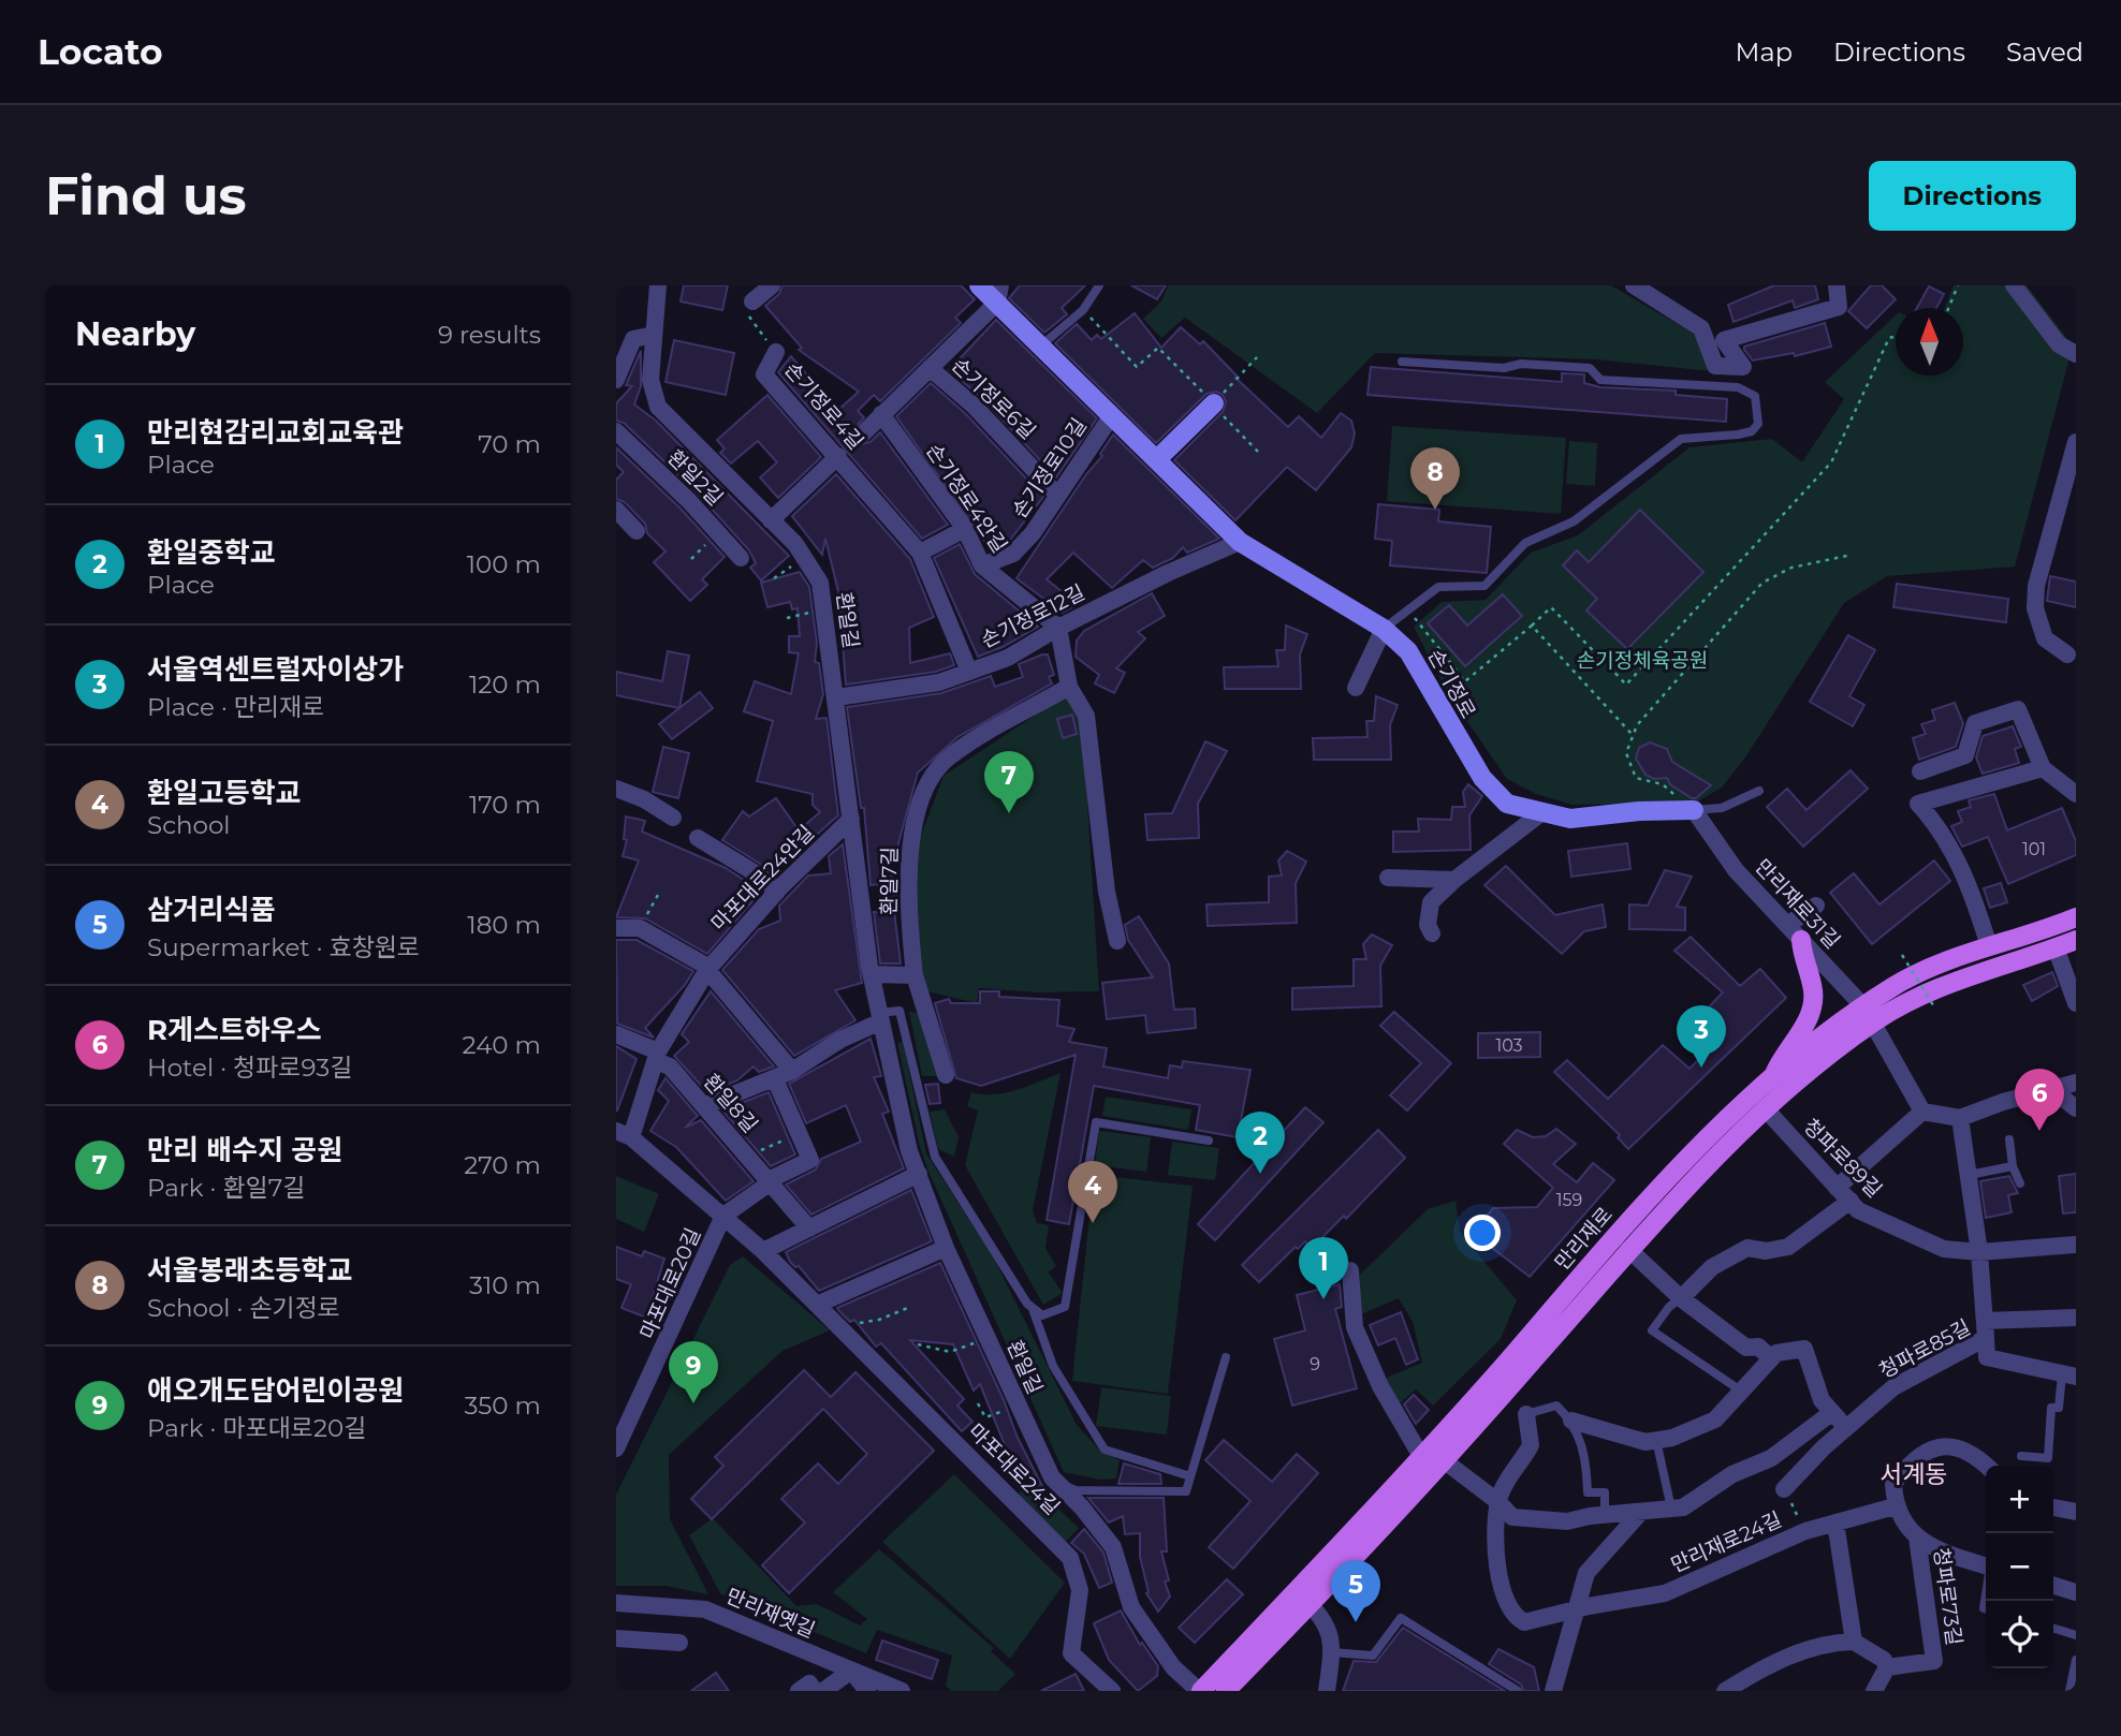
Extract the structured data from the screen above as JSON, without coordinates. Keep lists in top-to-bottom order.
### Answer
{
  "streets": {
    "main road": ["만리재로"],
    "street": [
      "손기정로6길",
      "손기정로4길",
      "손기정로10길",
      "환일2길",
      "손기정로4안길",
      "손기정로12길",
      "환일길",
      "손기정로",
      "마포대로24안길",
      "환일7길",
      "만리재로31길",
      "환일8길",
      "청파로89길",
      "마포대로20길",
      "청파로85길",
      "마포대로24길",
      "만리재로24길",
      "청파로73길",
      "만리재옛길"
    ]
  },
  "crossings": [
    ["손기정로6길", "손기정로10길"],
    ["손기정로6길", "손기정로4안길"],
    ["손기정로6길", "손기정로"],
    ["손기정로4길", "손기정로12길"],
    ["손기정로10길", "손기정로4안길"],
    ["손기정로10길", "손기정로"],
    ["손기정로4안길", "손기정로12길"],
    ["손기정로12길", "환일길"],
    ["손기정로12길", "손기정로"],
    ["환일길", "마포대로24안길"],
    ["환일길", "만리재로"],
    ["손기정로", "만리재로31길"],
    ["마포대로24안길", "환일8길"],
    ["마포대로24안길", "마포대로24길"],
    ["만리재로31길", "만리재로"],
    ["환일8길", "마포대로20길"],
    ["환일8길", "마포대로24길"],
    ["청파로89길", "만리재로"],
    ["마포대로20길", "마포대로24길"],
    ["만리재로24길", "청파로73길"]
  ],
  "districts": ["서계동"],
  "parks": ["손기정체육공원"],
  "house_numbers": [
    "101",
    "103",
    "159",
    "9"
  ],
  "north": "top",
  "page": {
    "header": "Locato",
    "nav": ["Map", "Directions", "Saved"],
    "buttons": "Directions",
    "title": "Find us",
    "heading": ["Nearby", "9 results"],
    "list": [
      {
        "mark": "1",
        "name": "만리현감리교회교육관",
        "note": "Place",
        "value": "70 m"
      },
      {
        "mark": "2",
        "name": "환일중학교",
        "note": "Place",
        "value": "100 m"
      },
      {
        "mark": "3",
        "name": "서울역센트럴자이상가",
        "note": "Place · 만리재로",
        "value": "120 m"
      },
      {
        "mark": "4",
        "name": "환일고등학교",
        "note": "School",
        "value": "170 m"
      },
      {
        "mark": "5",
        "name": "삼거리식품",
        "note": "Supermarket · 효창원로",
        "value": "180 m"
      },
      {
        "mark": "6",
        "name": "R게스트하우스",
        "note": "Hotel · 청파로93길",
        "value": "240 m"
      },
      {
        "mark": "7",
        "name": "만리 배수지 공원",
        "note": "Park · 환일7길",
        "value": "270 m"
      },
      {
        "mark": "8",
        "name": "서울봉래초등학교",
        "note": "School · 손기정로",
        "value": "310 m"
      },
      {
        "mark": "9",
        "name": "애오개도담어린이공원",
        "note": "Park · 마포대로20길",
        "value": "350 m"
      }
    ],
    "pins": [
      "8",
      "7",
      "3",
      "6",
      "2",
      "4",
      "1",
      "9",
      "5"
    ],
    "map_buttons": ["+", "−"]
  }
}
